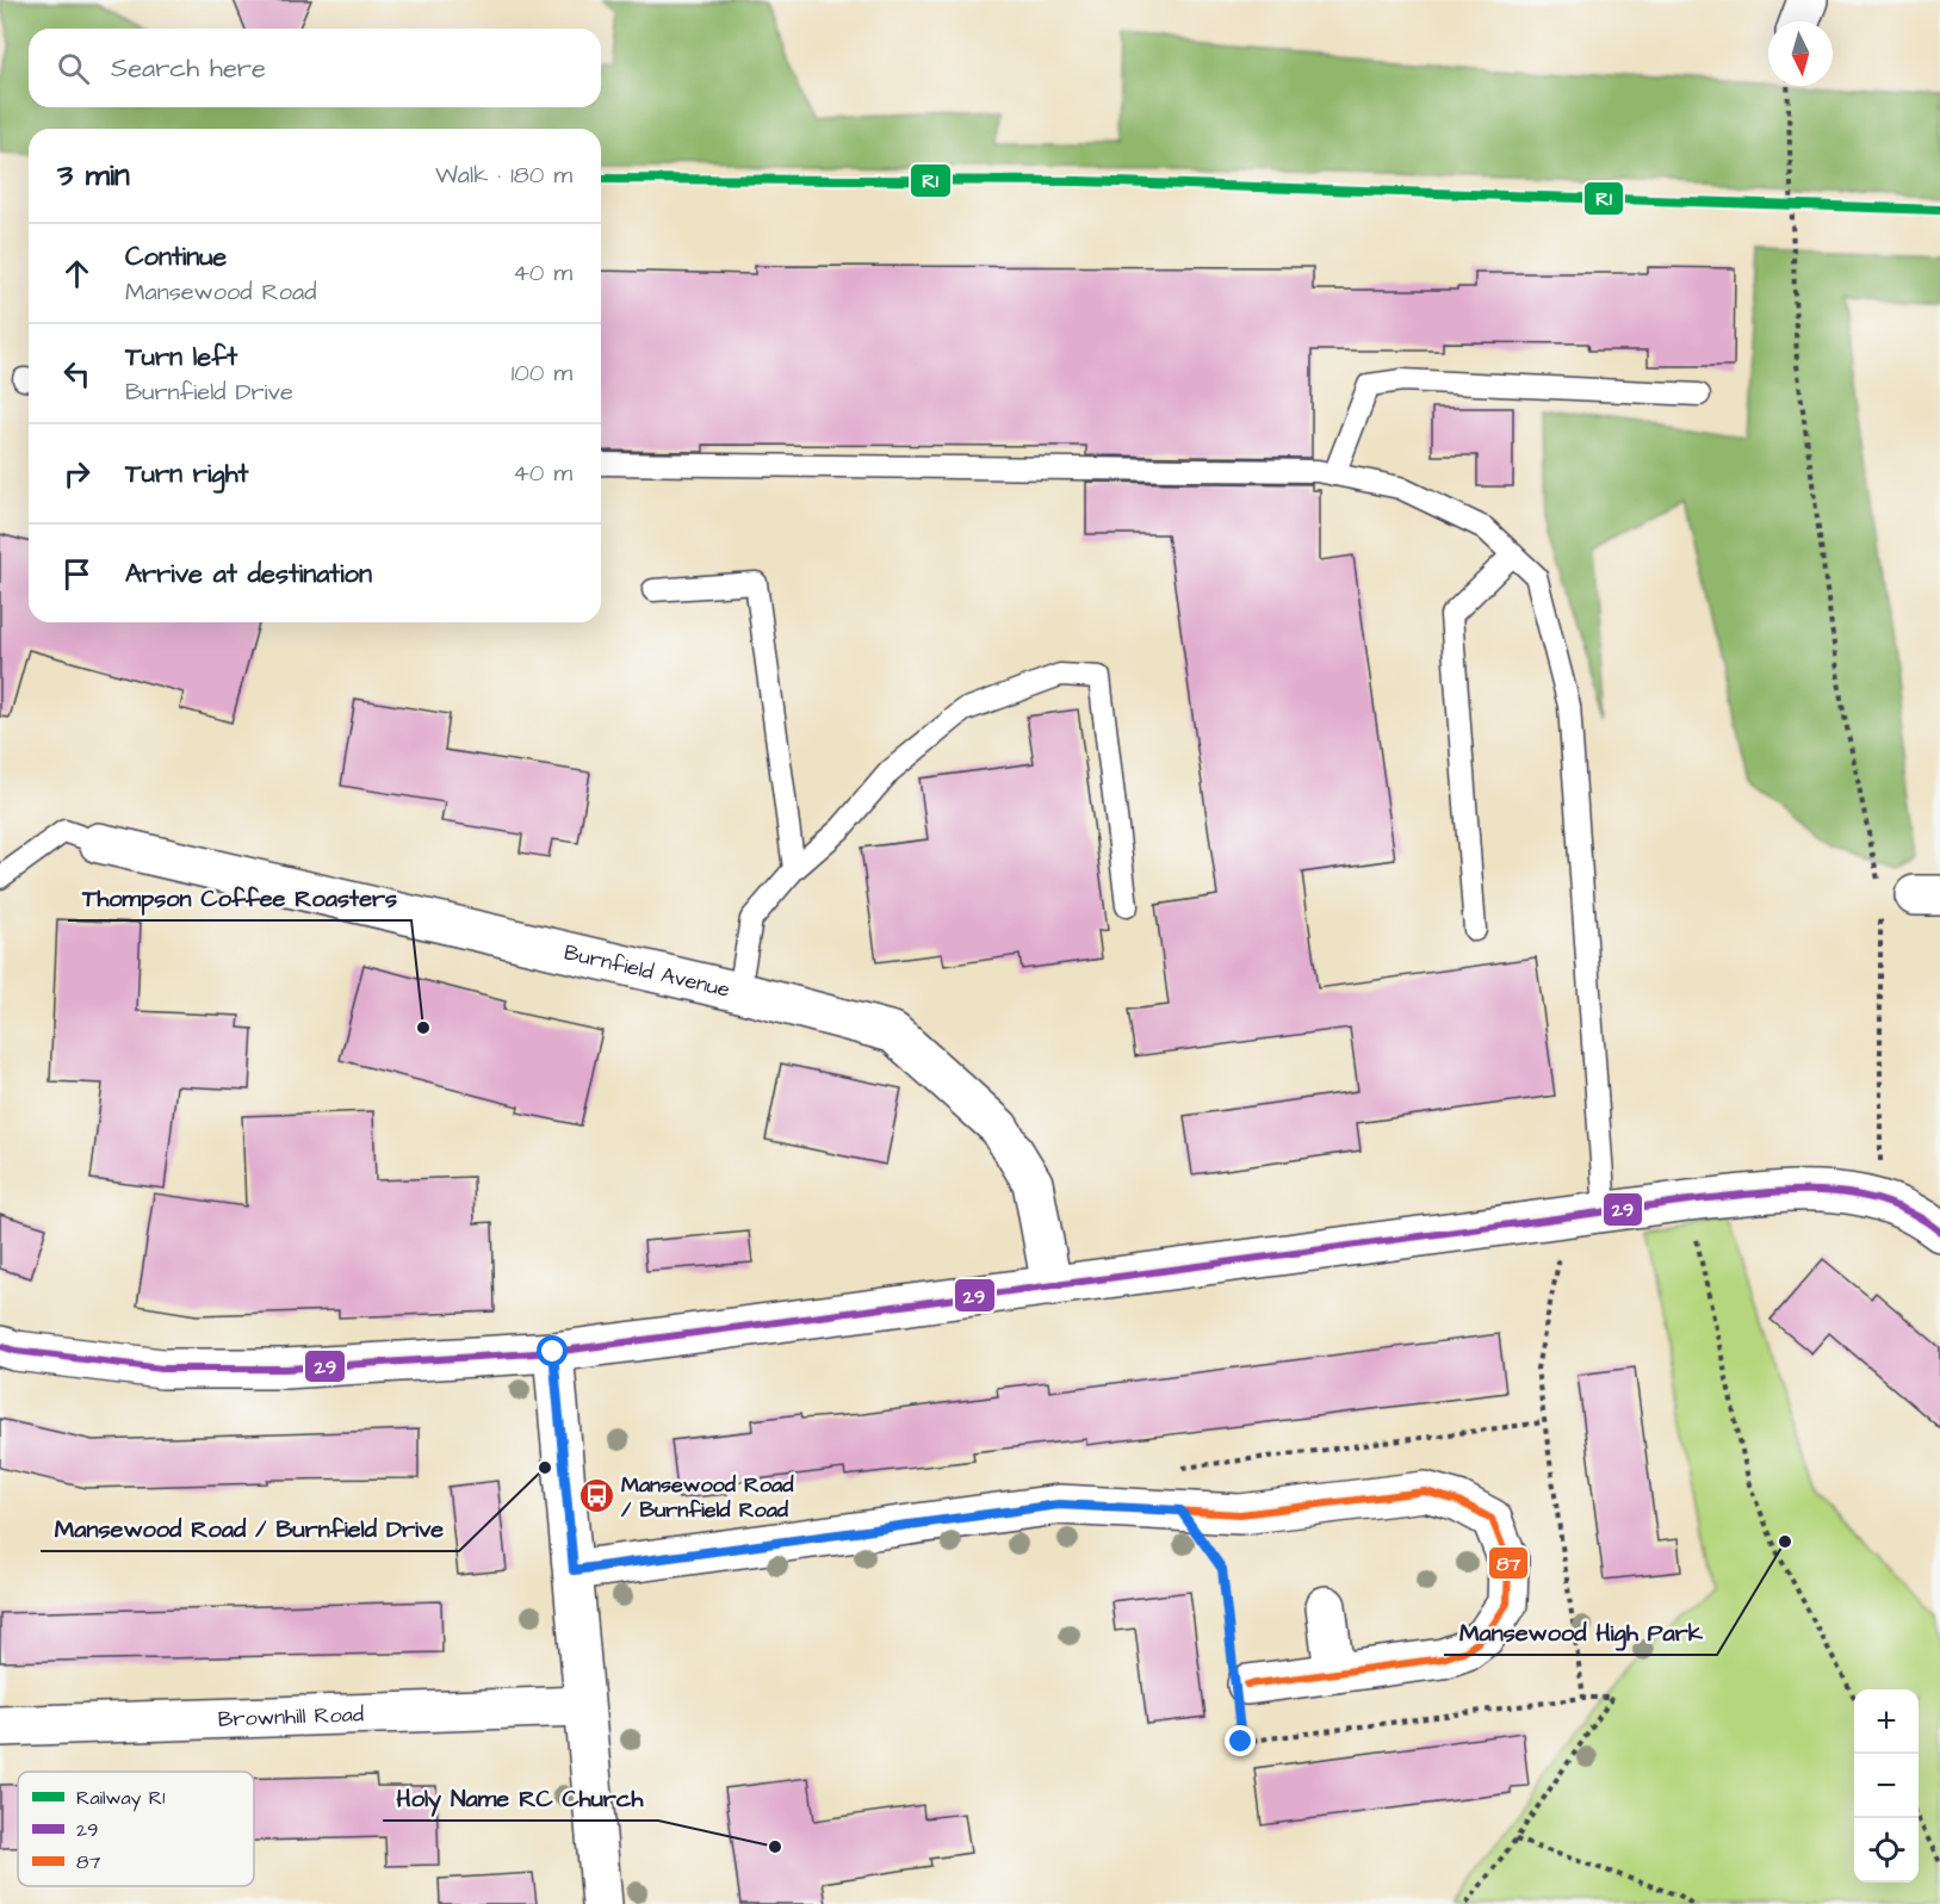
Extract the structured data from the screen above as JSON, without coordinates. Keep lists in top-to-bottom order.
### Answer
{
  "streets": {
    "street": ["Burnfield Avenue", "Brownhill Road"]
  },
  "places": {
    "other": [
      "Thompson Coffee Roasters",
      "Mansewood Road / Burnfield Drive",
      "Mansewood High Park",
      "Holy Name RC Church"
    ],
    "bus stop": ["Mansewood Road / Burnfield Road"]
  },
  "lines": ["rail line R1", "transit line 29", "transit line 87"],
  "legend": ["Railway R1", "29", "87"],
  "north": "bottom",
  "page": {
    "search": "Search here",
    "heading": ["3 min", "Walk · 180 m"],
    "list": [
      ["Continue", "Mansewood Road", "40 m"],
      ["Turn left", "Burnfield Drive", "100 m"],
      ["Turn right", "40 m"],
      "Arrive at destination"
    ],
    "map_buttons": ["+", "−"]
  }
}
